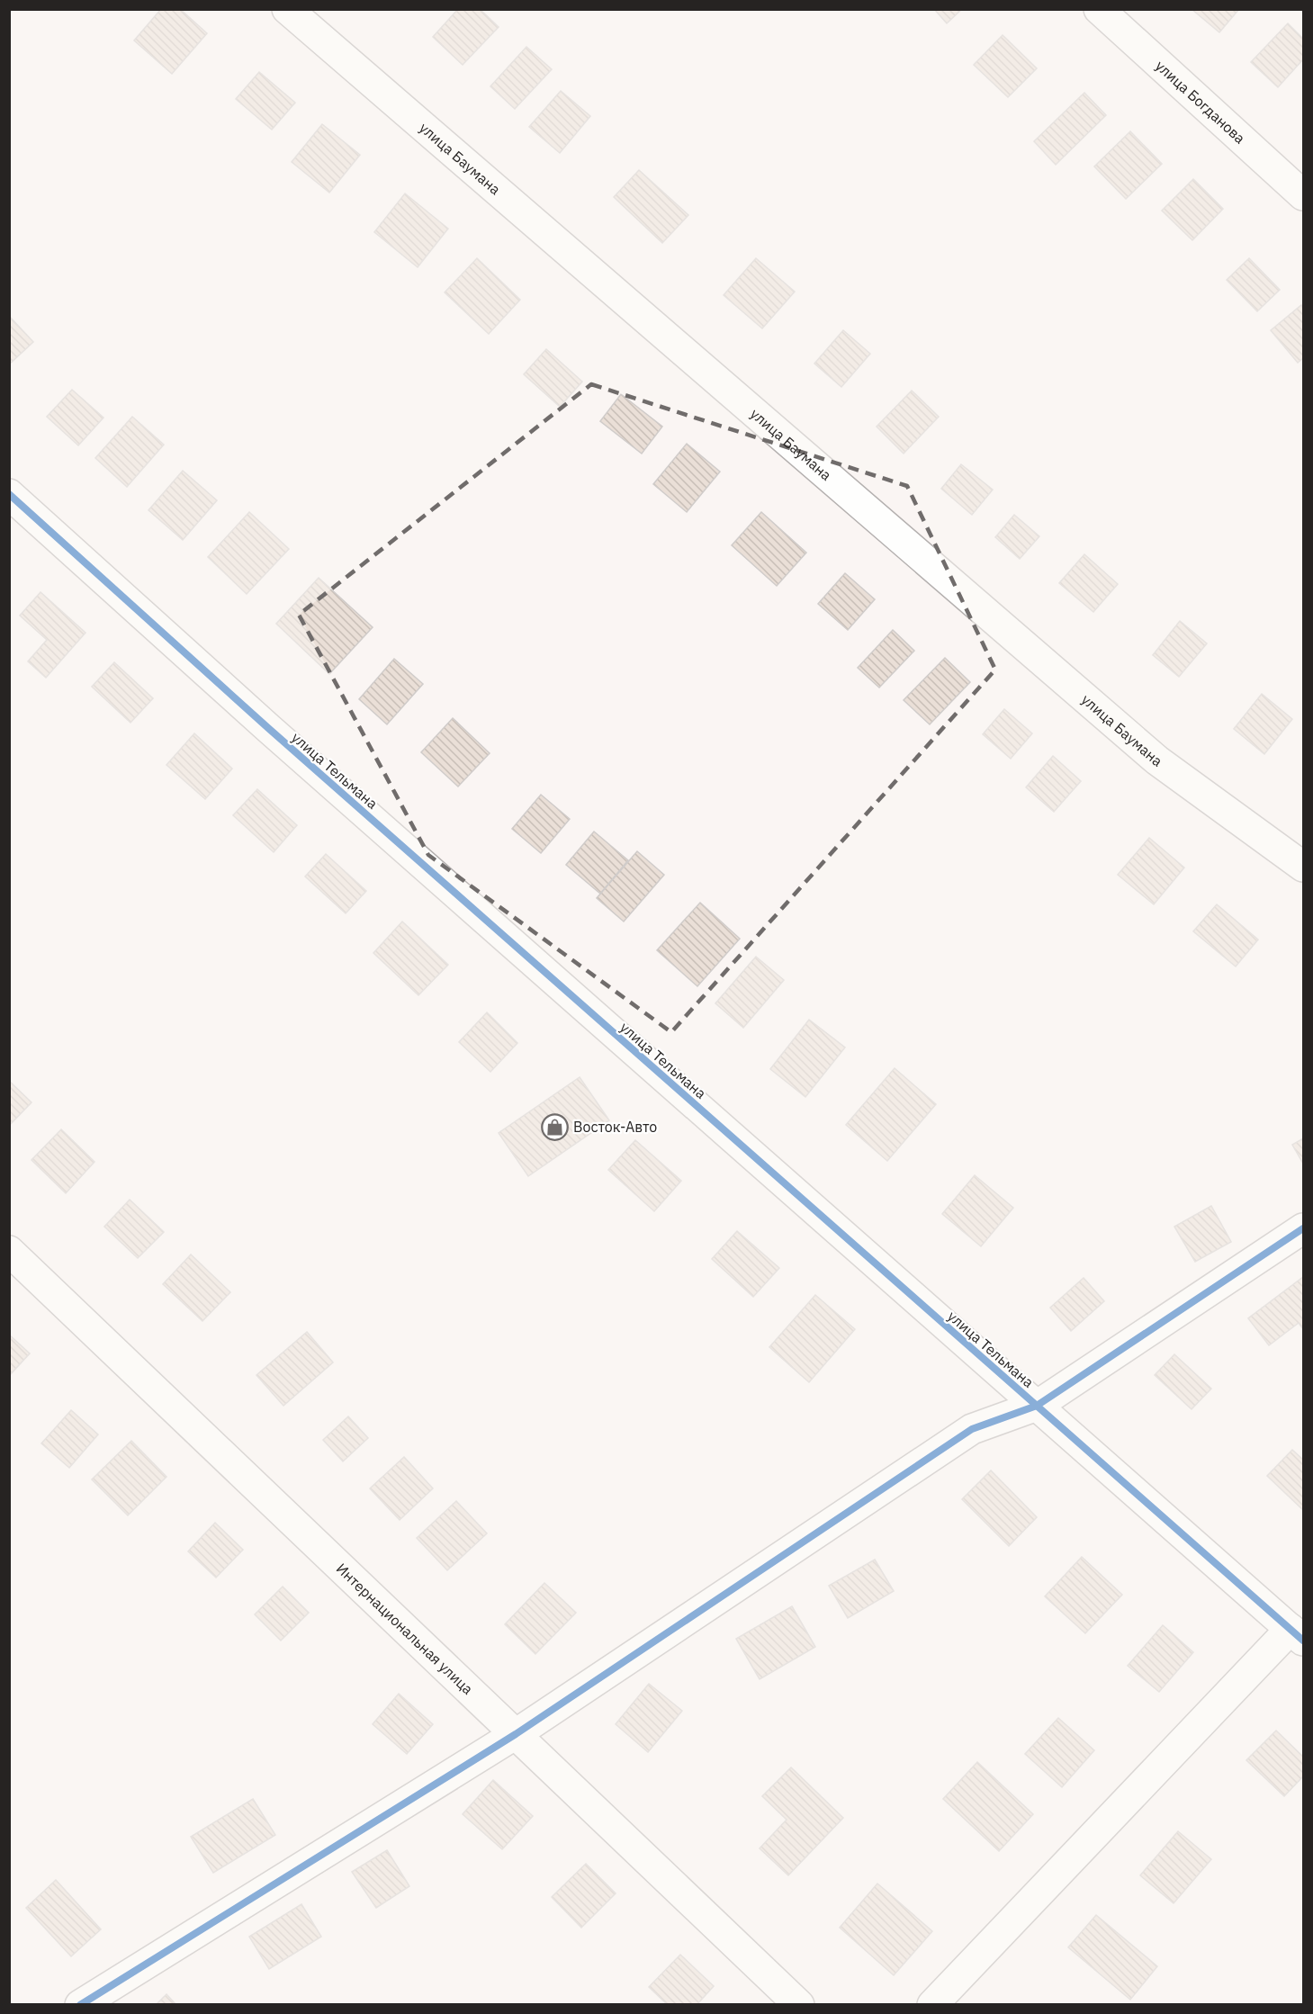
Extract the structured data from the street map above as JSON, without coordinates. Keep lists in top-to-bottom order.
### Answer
{
  "streets": {
    "street": [
      "улица Богданова",
      "улица Баумана",
      "улица Тельмана",
      "Интернациональная улица"
    ]
  },
  "places": {
    "shop": ["Восток-Авто"]
  }
}
